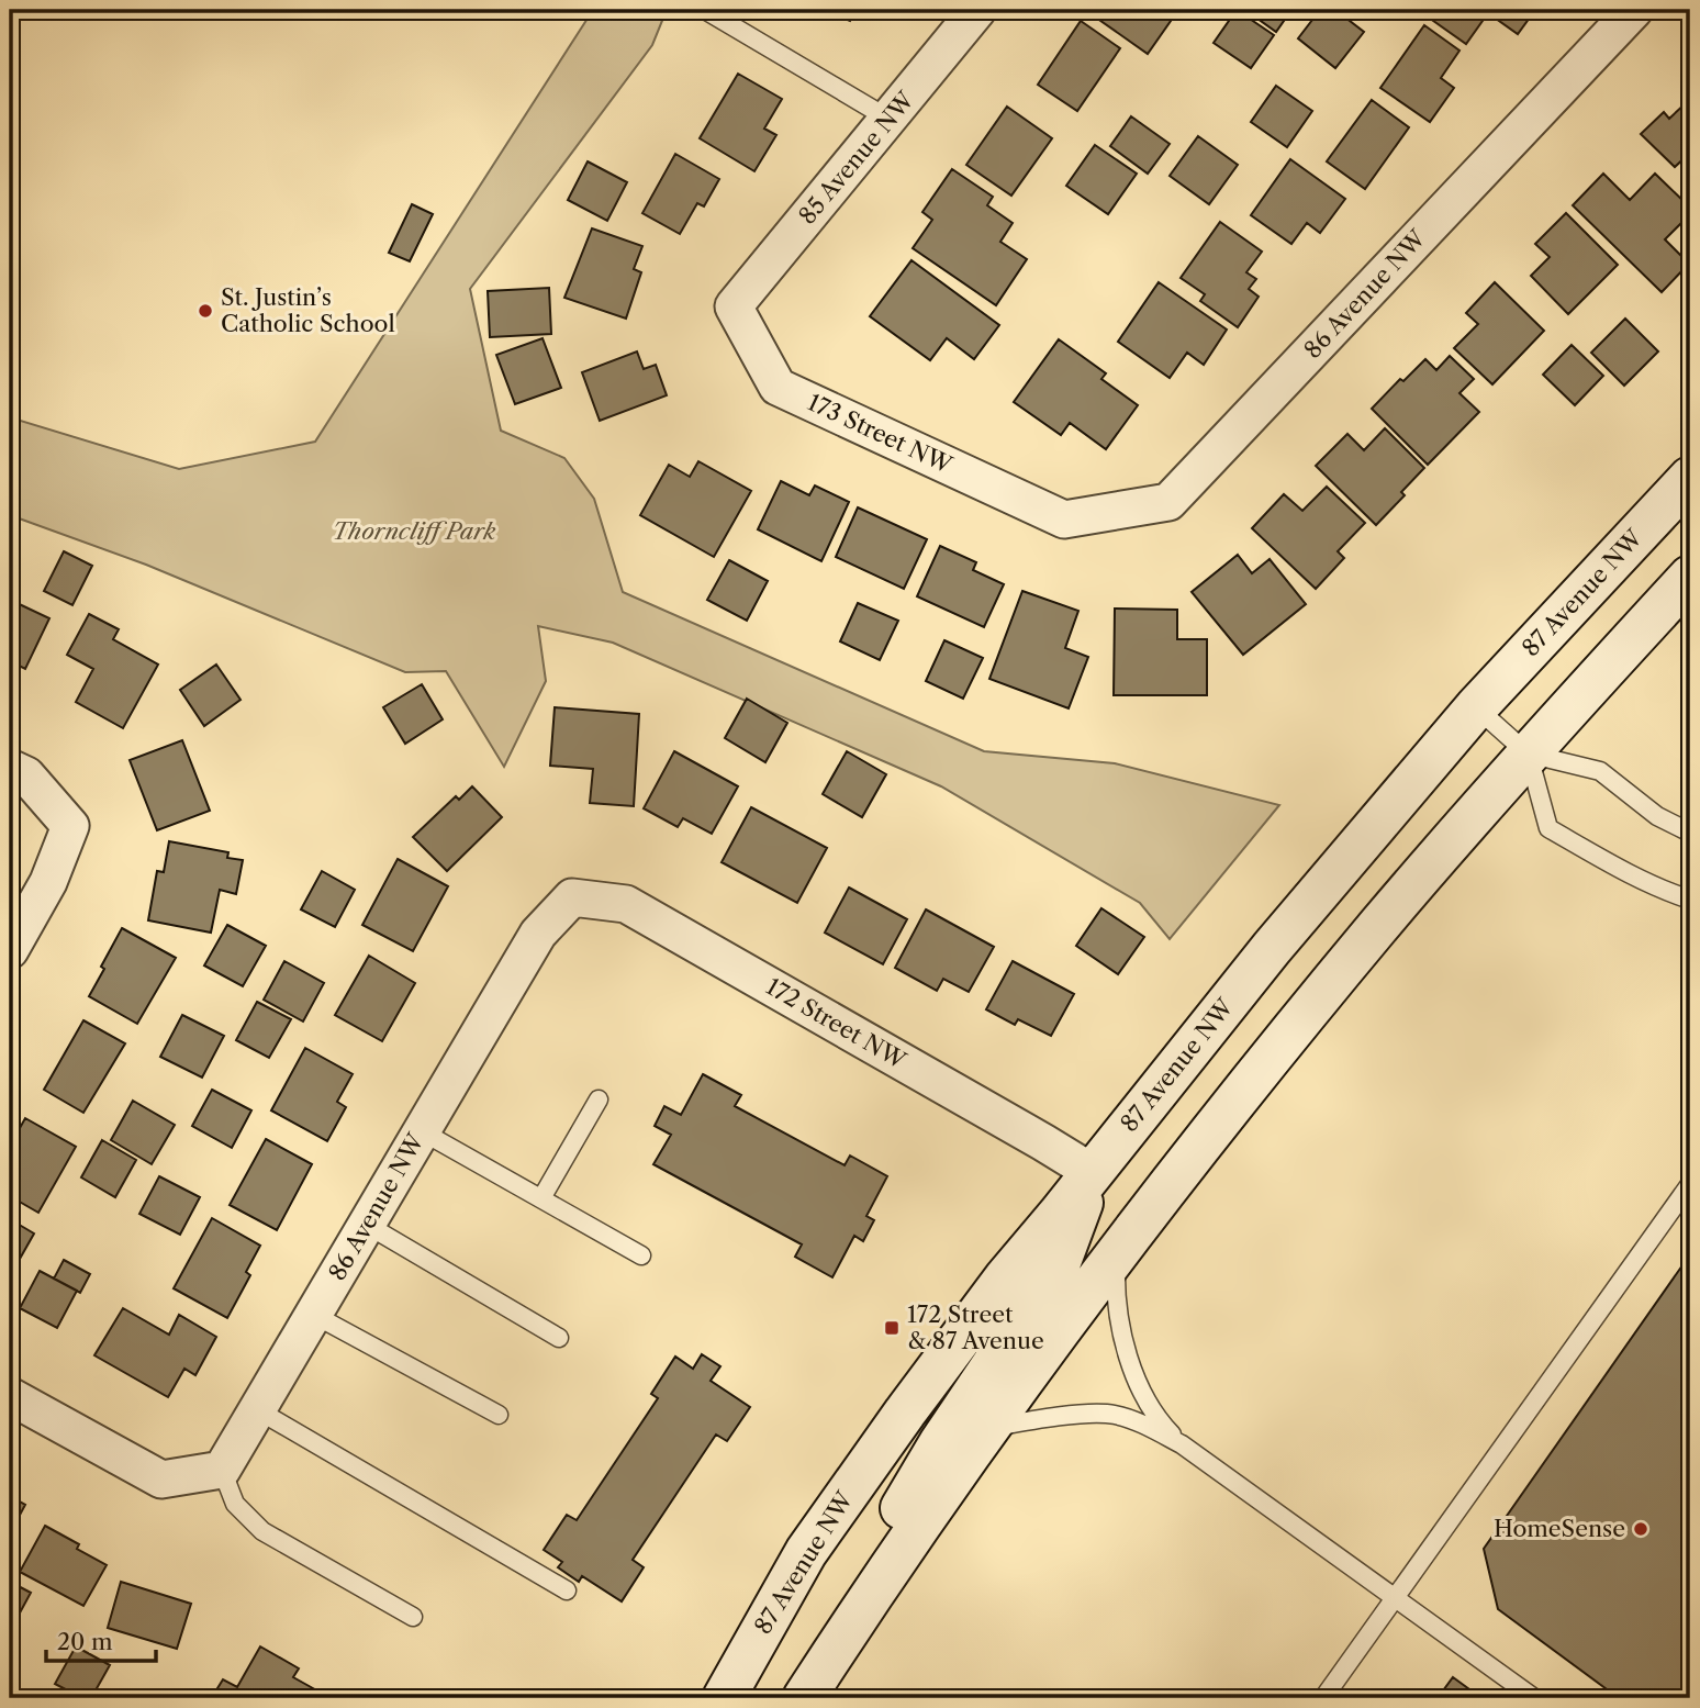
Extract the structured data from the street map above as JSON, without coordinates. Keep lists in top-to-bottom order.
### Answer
{
  "streets": {
    "main road": ["87 Avenue NW"],
    "street": [
      "85 Avenue NW",
      "86 Avenue NW",
      "173 Street NW",
      "172 Street NW"
    ]
  },
  "crossings": [
    ["85 Avenue NW", "173 Street NW"],
    ["86 Avenue NW", "173 Street NW"],
    ["86 Avenue NW", "172 Street NW"],
    ["87 Avenue NW", "172 Street NW"]
  ],
  "parks": ["Thorncliff Park"],
  "places": {
    "other": ["St. Justin’s Catholic School", "HomeSense"],
    "transit": ["172 Street & 87 Avenue"]
  },
  "scale_bar": "20 m"
}
